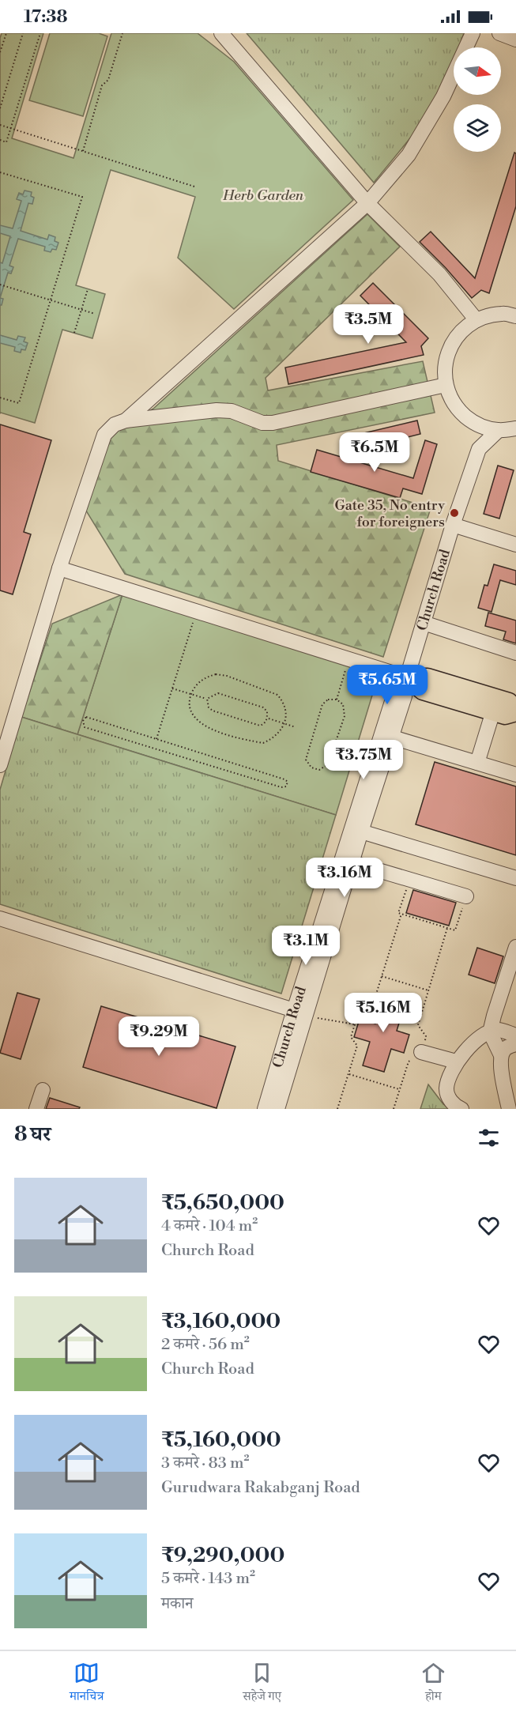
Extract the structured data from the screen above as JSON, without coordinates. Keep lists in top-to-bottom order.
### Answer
{
  "streets": {
    "street": ["Church Road"]
  },
  "parks": ["Herb Garden"],
  "places": ["Gate 35, No entry for foreigners"],
  "north": "right",
  "page": {
    "status": "17:38",
    "price": [
      "₹3.5M",
      "₹6.5M",
      "₹5.65M",
      "₹3.75M",
      "₹3.16M",
      "₹3.1M",
      "₹5.16M",
      "₹9.29M"
    ],
    "heading": "8 घर",
    "list": [
      {
        "name": "₹5,650,000",
        "note": "4 कमरे · 104 m² · Church Road"
      },
      {
        "name": "₹3,160,000",
        "note": "2 कमरे · 56 m² · Church Road"
      },
      {
        "name": "₹5,160,000",
        "note": "3 कमरे · 83 m² · Gurudwara Rakabganj Road"
      },
      {
        "name": "₹9,290,000",
        "note": "5 कमरे · 143 m² · मकान"
      }
    ],
    "tabs": ["मानचित्र", "सहेजे गए", "होम"]
  }
}
